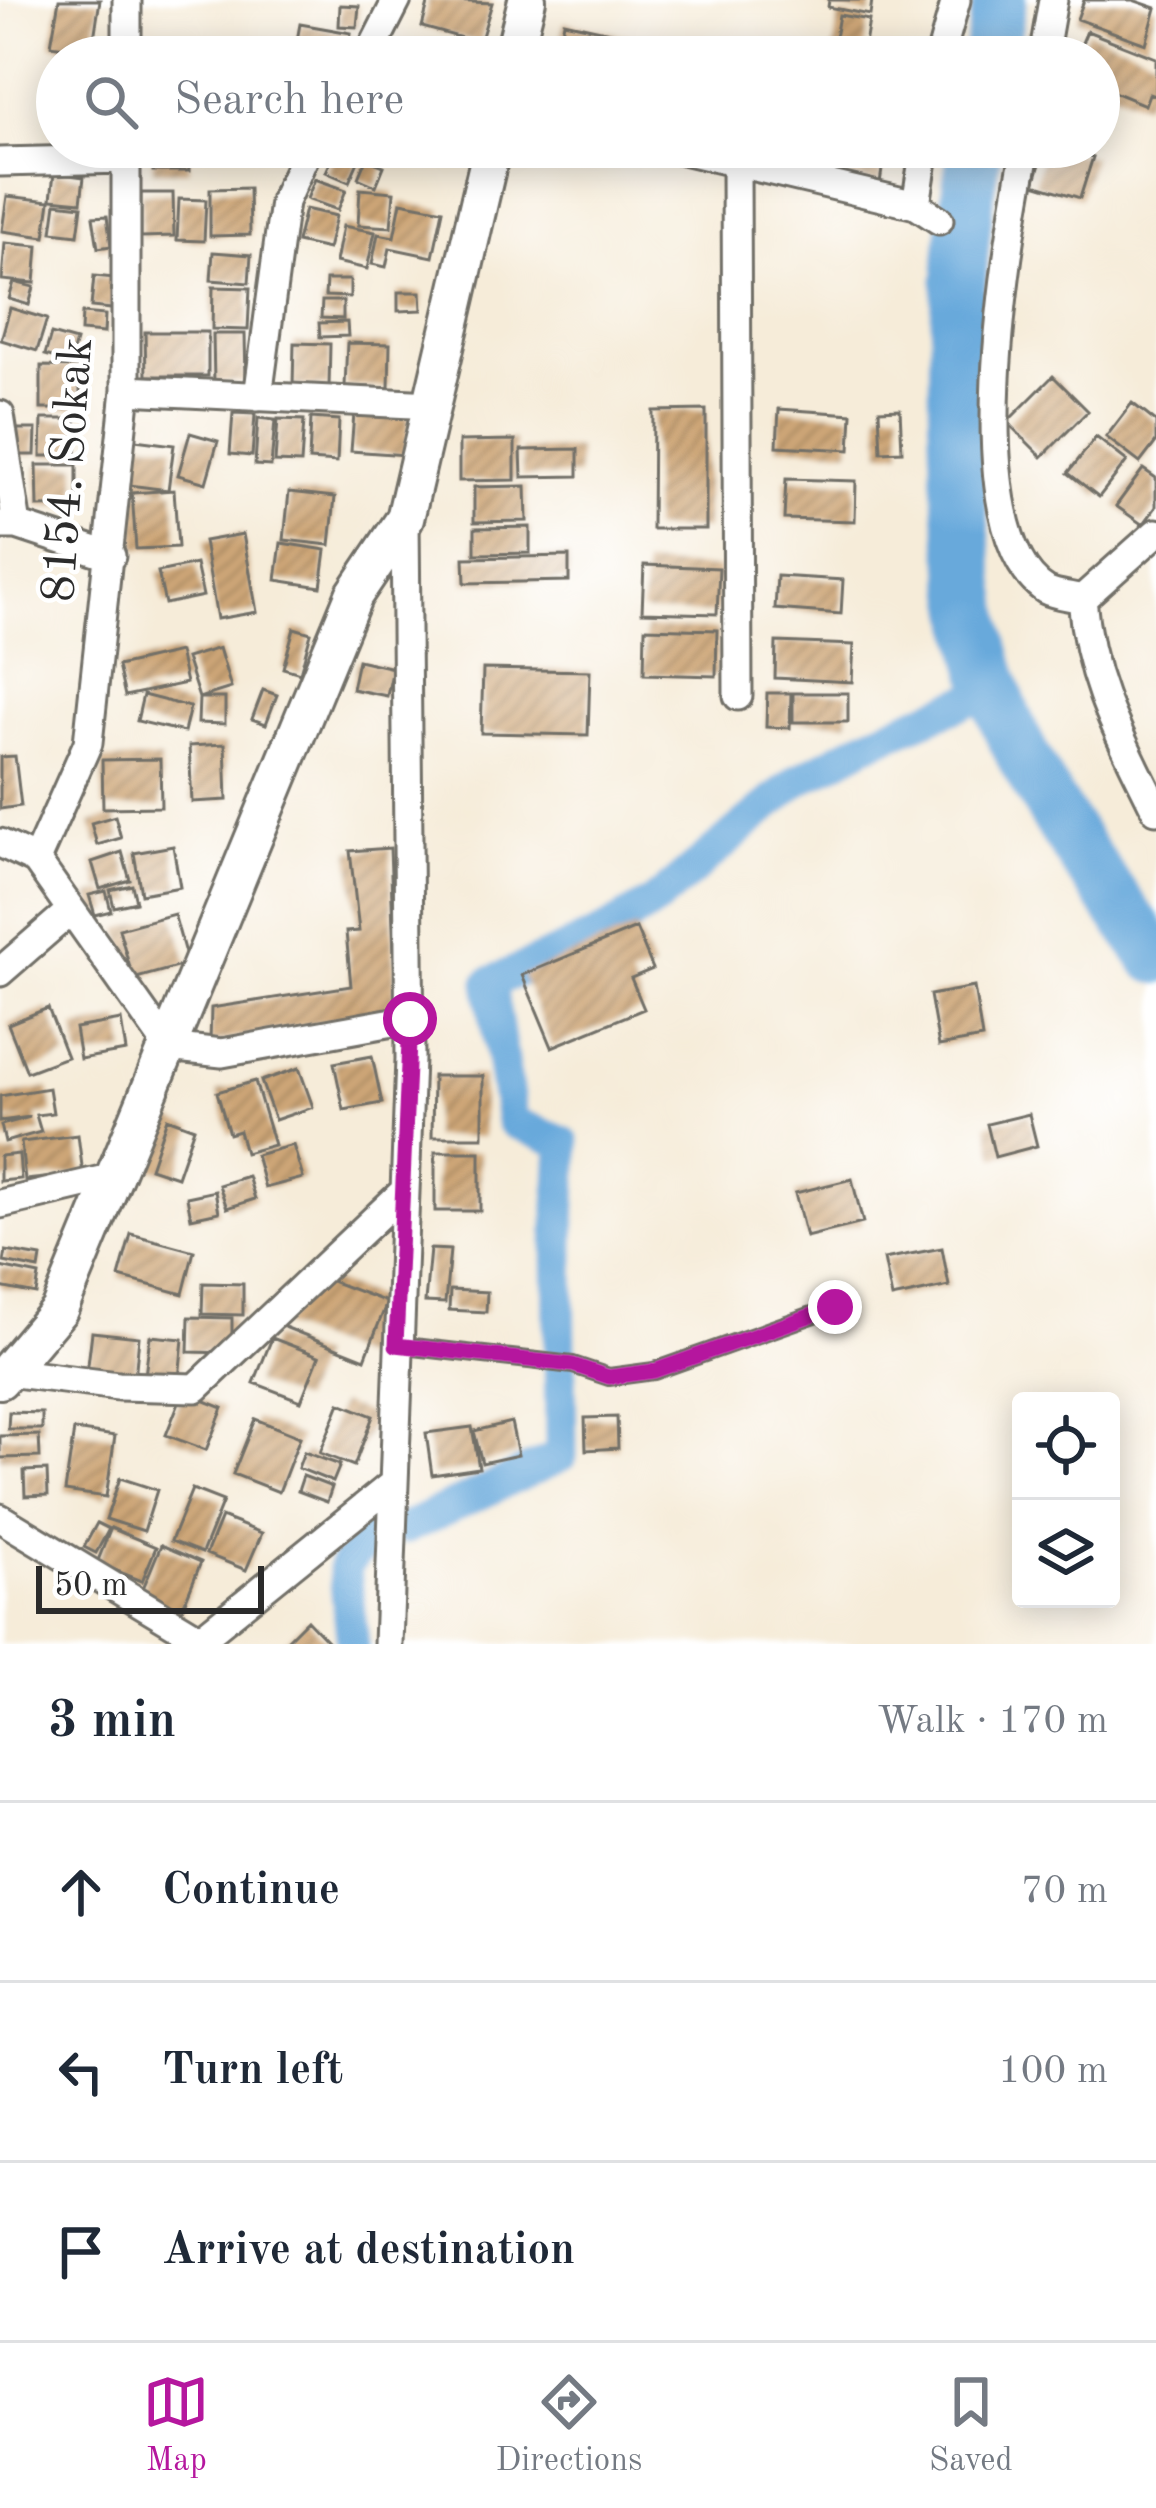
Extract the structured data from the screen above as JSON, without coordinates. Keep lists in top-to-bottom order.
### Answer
{
  "streets": {
    "street": ["8154. Sokak"]
  },
  "scale_bar": "50 m",
  "page": {
    "search": "Search here",
    "scale": "50 m",
    "heading": ["3 min", "Walk · 170 m"],
    "list": [
      ["Continue", "70 m"],
      ["Turn left", "100 m"],
      "Arrive at destination"
    ],
    "nav": ["Map", "Directions", "Saved"]
  }
}
